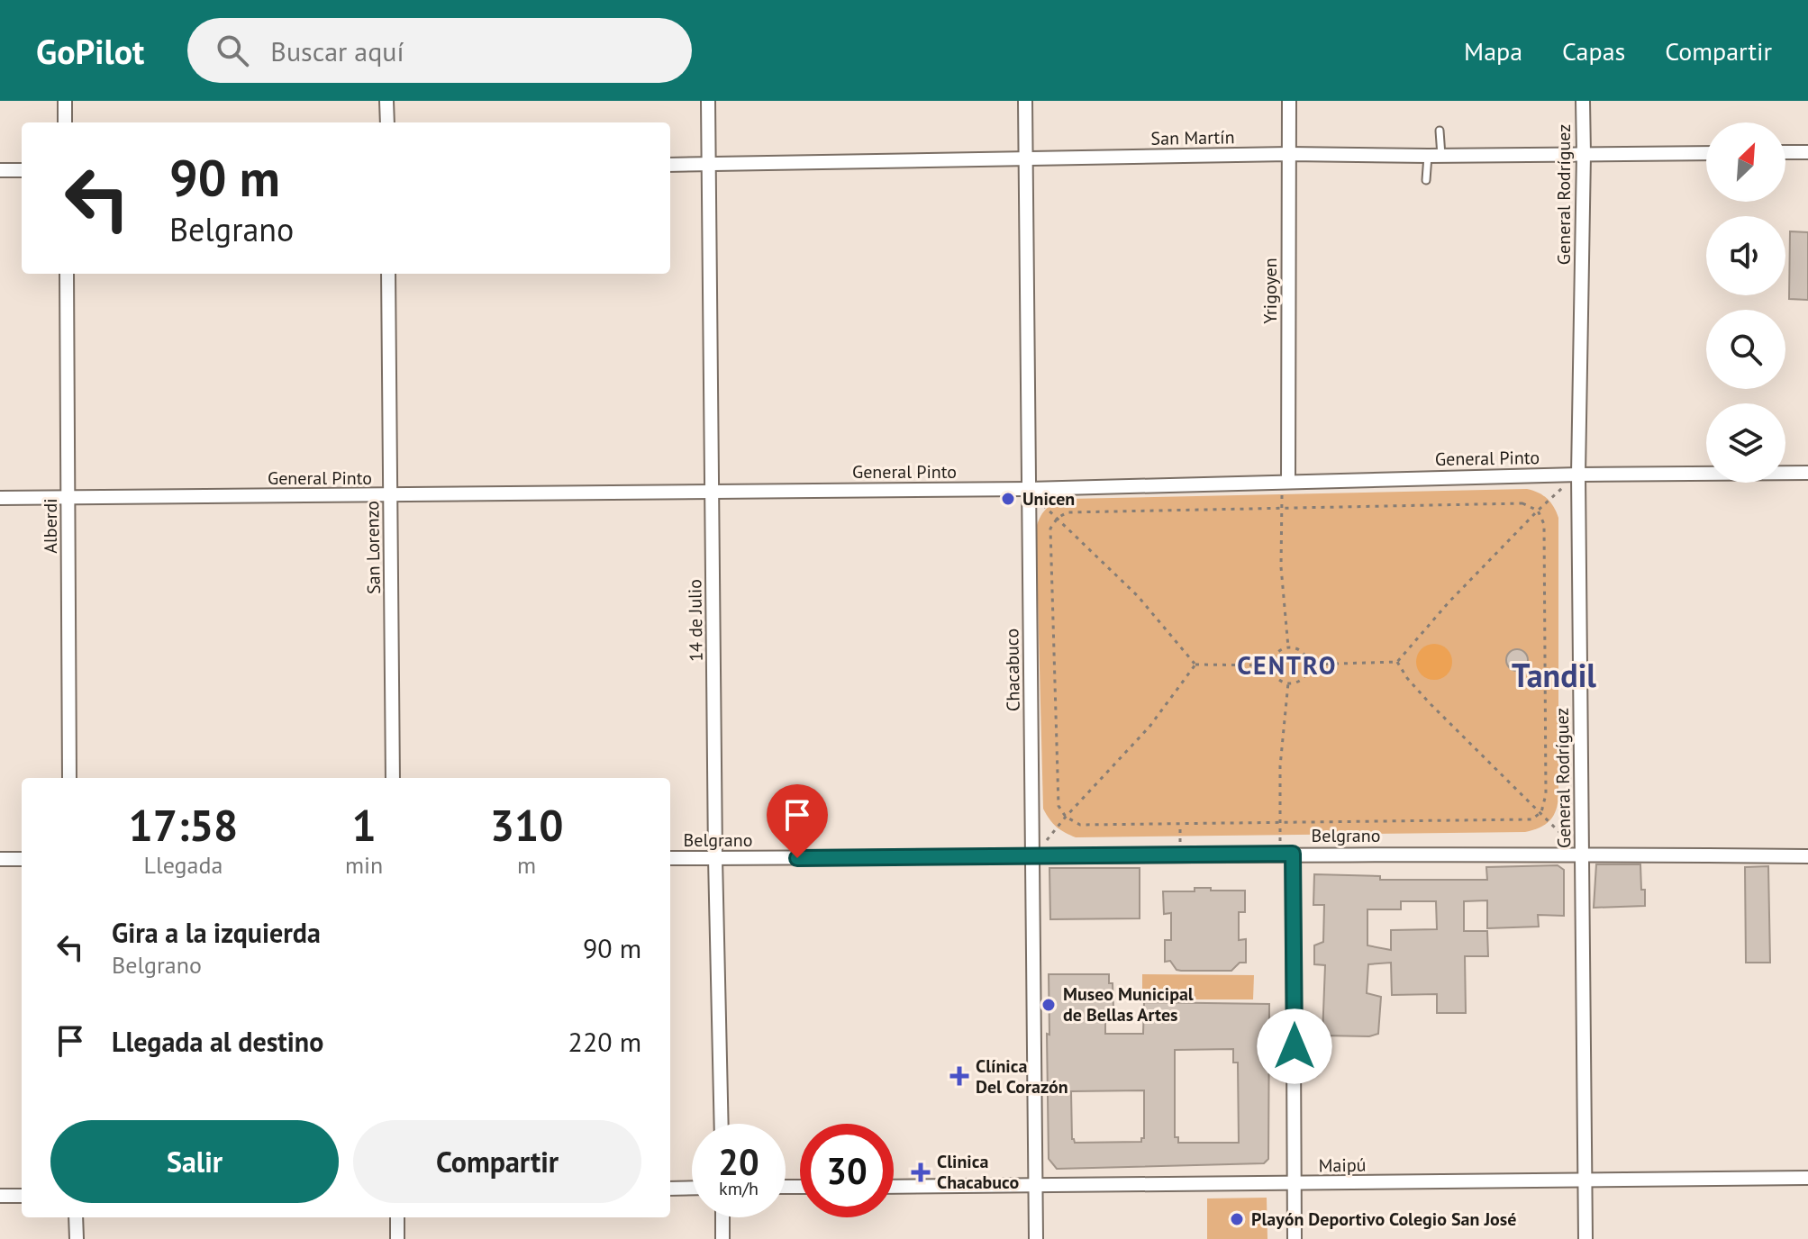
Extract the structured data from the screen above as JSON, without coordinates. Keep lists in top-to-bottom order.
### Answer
{
  "streets": {
    "street": [
      "San Martín",
      "General Rodríguez",
      "Yrigoyen",
      "General Pinto",
      "Alberdi",
      "San Lorenzo",
      "14 de Julio",
      "Chacabuco",
      "Belgrano",
      "Maipú"
    ]
  },
  "crossings": [
    ["San Martín", "General Rodríguez"],
    ["San Martín", "Yrigoyen"],
    ["San Martín", "14 de Julio"],
    ["San Martín", "Chacabuco"],
    ["General Rodríguez", "General Pinto"],
    ["General Rodríguez", "Belgrano"],
    ["General Rodríguez", "Maipú"],
    ["Yrigoyen", "General Pinto"],
    ["General Pinto", "Alberdi"],
    ["General Pinto", "San Lorenzo"],
    ["General Pinto", "14 de Julio"],
    ["General Pinto", "Chacabuco"],
    ["14 de Julio", "Belgrano"],
    ["Chacabuco", "Belgrano"],
    ["Chacabuco", "Maipú"]
  ],
  "districts": ["CENTRO", "Tandil"],
  "places": {
    "other": ["Unicen", "Museo Municipal de Bellas Artes", "Playón Deportivo Colegio San José"],
    "health": ["Clínica Del Corazón", "Clinica Chacabuco"]
  },
  "north": "top right",
  "page": {
    "header": "GoPilot",
    "search": "Buscar aquí",
    "nav": ["Mapa", "Capas", "Compartir"],
    "turn": ["90 m", "Belgrano"],
    "eta": [
      "17:58",
      "Llegada",
      "1",
      "min",
      "310",
      "m"
    ],
    "list": [
      {
        "name": "Gira a la izquierda",
        "note": "Belgrano",
        "value": "90 m"
      },
      {
        "name": "Llegada al destino",
        "value": "220 m"
      }
    ],
    "buttons": ["Salir", "Compartir"],
    "speed": "20 km/h",
    "limit": "30"
  }
}
